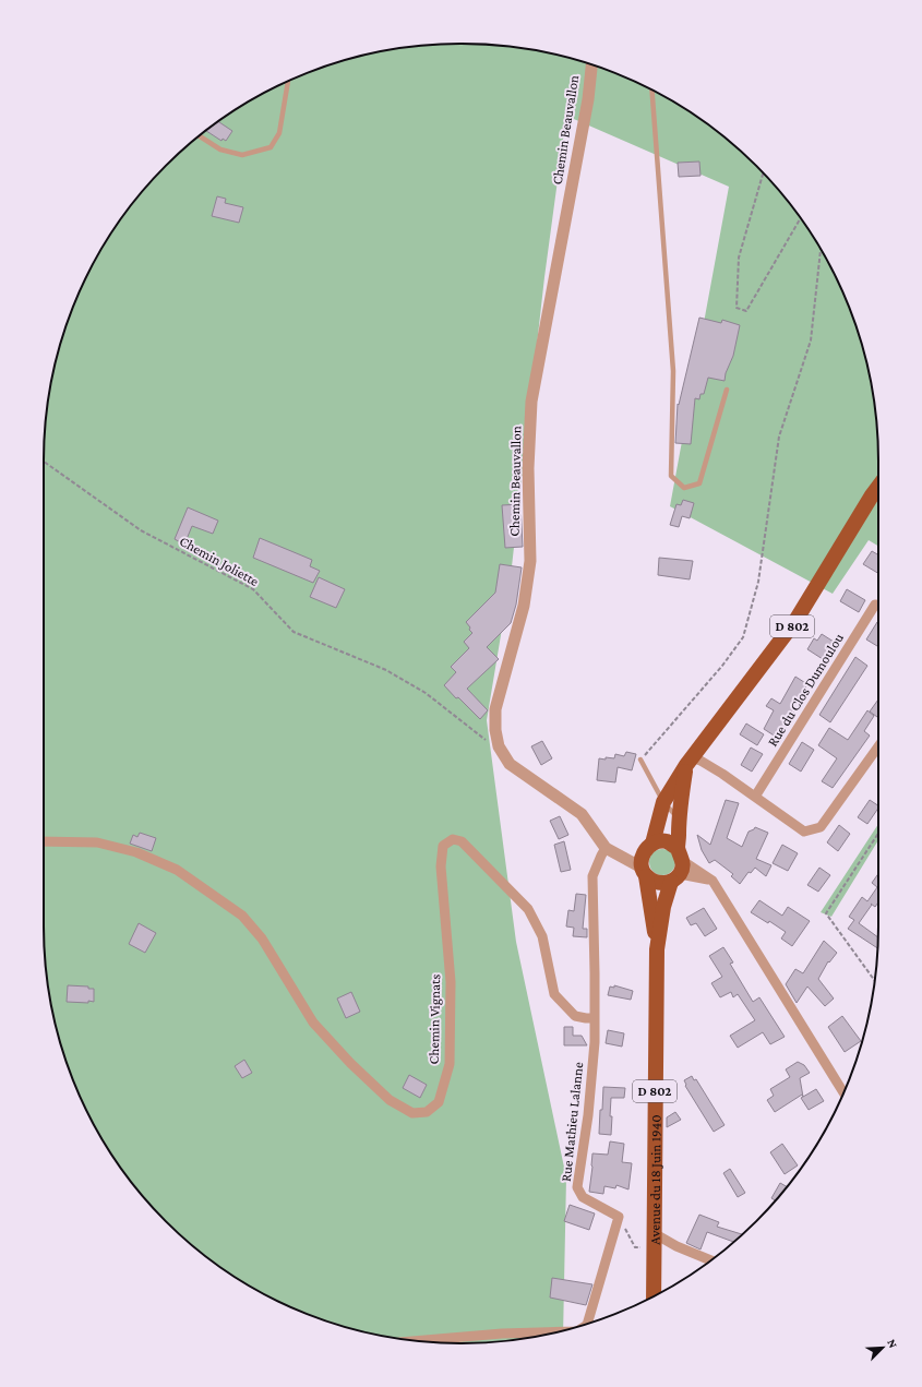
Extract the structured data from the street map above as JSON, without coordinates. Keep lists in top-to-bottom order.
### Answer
{
  "streets": {
    "main road": ["D 802", "Avenue du 18 Juin 1940"],
    "street": [
      "Chemin Beauvallon",
      "Rue du Clos Dumoulou",
      "Chemin Vignats",
      "Rue Mathieu Lalanne"
    ],
    "path": ["Chemin Joliette"]
  },
  "crossings": [
    ["Chemin Beauvallon", "Chemin Joliette"],
    ["Chemin Beauvallon", "D 802"],
    ["Chemin Beauvallon", "Avenue du 18 Juin 1940"],
    ["D 802", "Avenue du 18 Juin 1940"],
    ["Chemin Vignats", "Rue Mathieu Lalanne"]
  ],
  "north": "top right"
}
